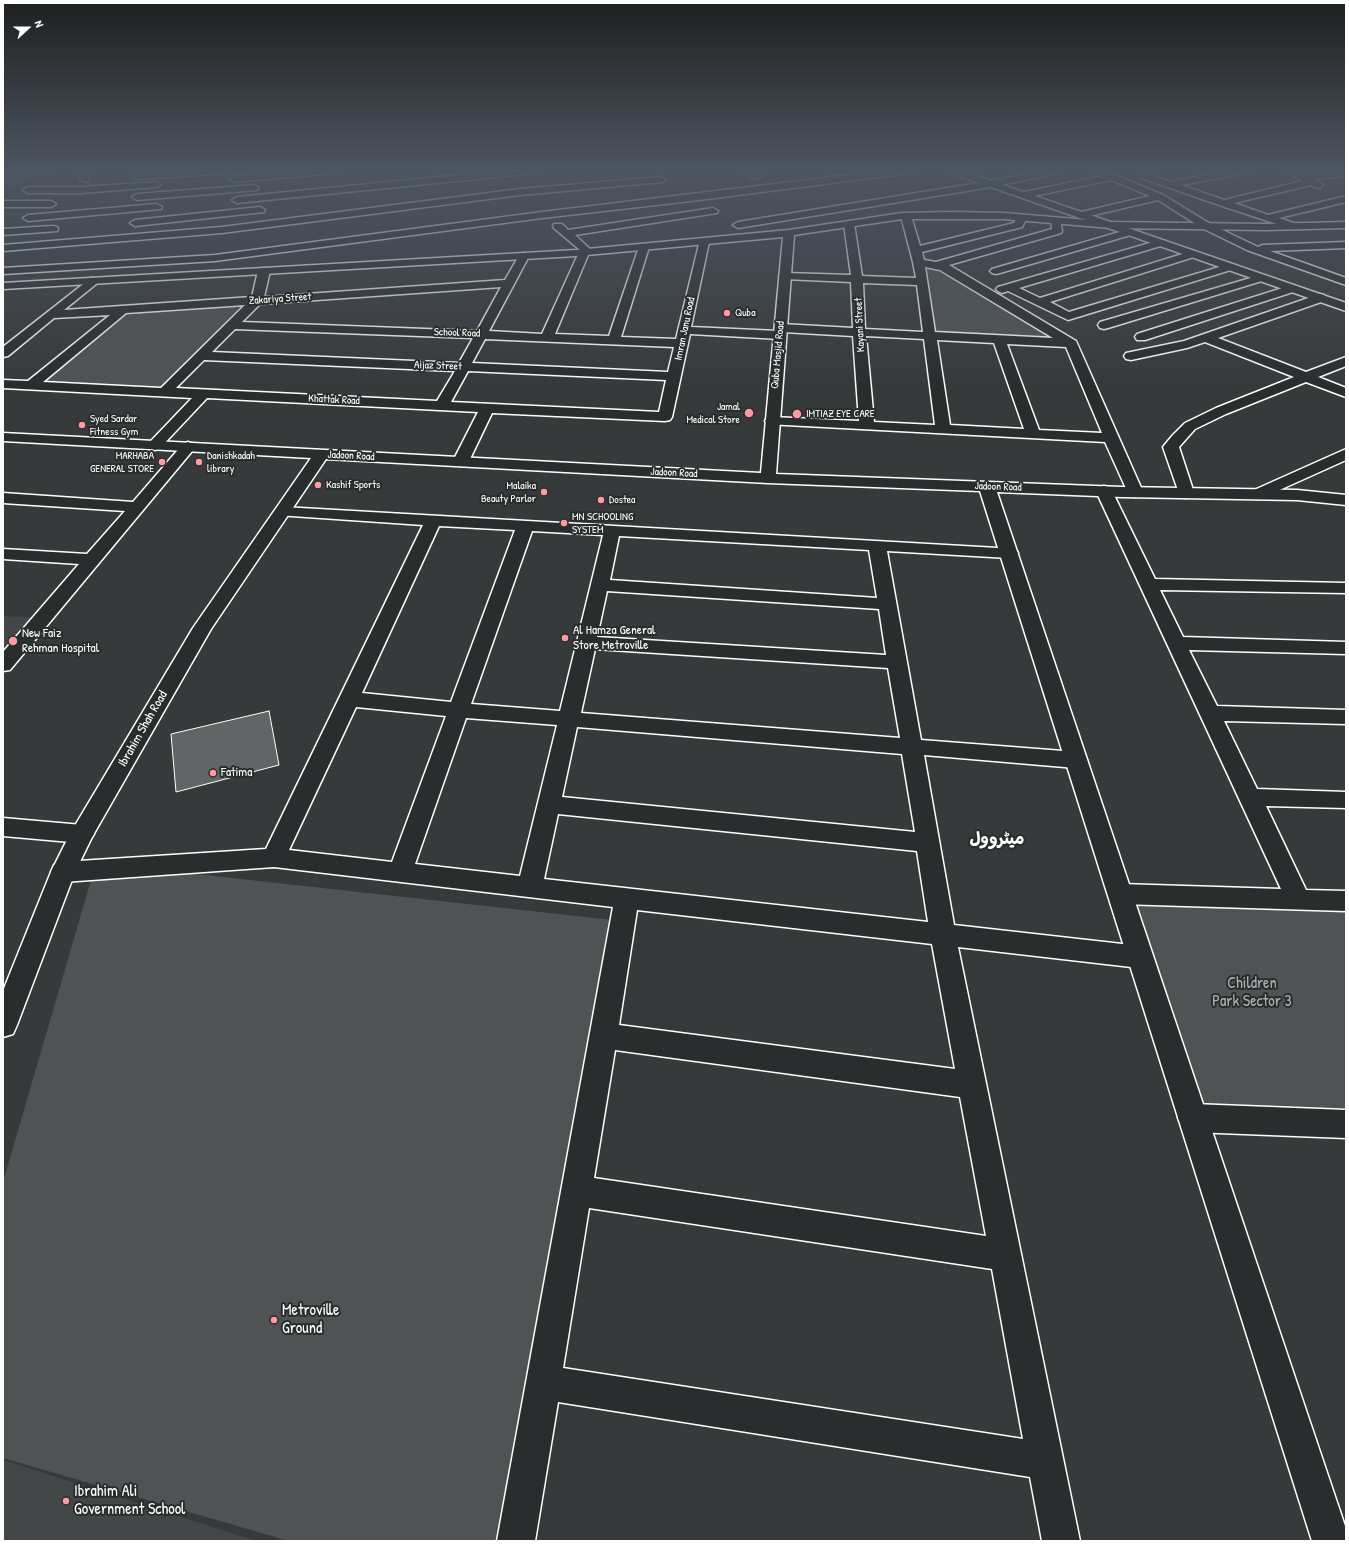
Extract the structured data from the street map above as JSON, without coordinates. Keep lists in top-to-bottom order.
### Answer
{
  "streets": {
    "street": [
      "Zakariya Street",
      "Kayani Street",
      "Imran Janu Road",
      "School Road",
      "Quba Masjid Road",
      "Aijaz Street",
      "Khattak Road",
      "Jadoon Road",
      "Ibrahim Shah Road"
    ]
  },
  "crossings": [
    ["Imran Janu Road", "School Road"],
    ["Imran Janu Road", "Aijaz Street"],
    ["Imran Janu Road", "Khattak Road"],
    ["Quba Masjid Road", "Jadoon Road"],
    ["Jadoon Road", "Ibrahim Shah Road"]
  ],
  "districts": ["میٹروول"],
  "parks": ["Children Park Sector 3"],
  "places": [
    "Quba",
    "Jamal Medical Store",
    "IMTIAZ EYE CARE",
    "Syed Sardar Fitness Gym",
    "MARHABA GENERAL STORE",
    "Danishkadah library",
    "Kashif Sports",
    "Malaika Beauty Parlor",
    "Dostea",
    "MN SCHOOLING SYSTEM",
    "Al Hamza General Store Metroville",
    "New Faiz Rehman Hospital",
    "Fatima",
    "Metroville Ground",
    "Ibrahim Ali Government School"
  ],
  "north": "right"
}
